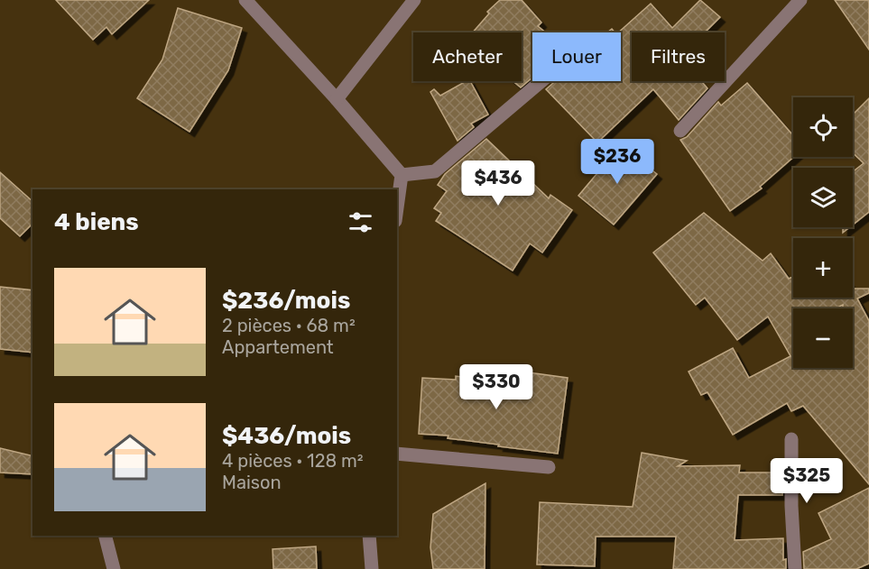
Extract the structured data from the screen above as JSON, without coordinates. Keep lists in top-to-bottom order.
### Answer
{
  "page": {
    "chip": ["Acheter", "Louer", "Filtres"],
    "map_buttons": ["+", "−"],
    "price": [
      "$236",
      "$436",
      "$330",
      "$325"
    ],
    "heading": "4 biens",
    "list": [
      {
        "name": "$236/mois",
        "note": "2 pièces · 68 m² · Appartement"
      },
      {
        "name": "$436/mois",
        "note": "4 pièces · 128 m² · Maison"
      }
    ]
  }
}
